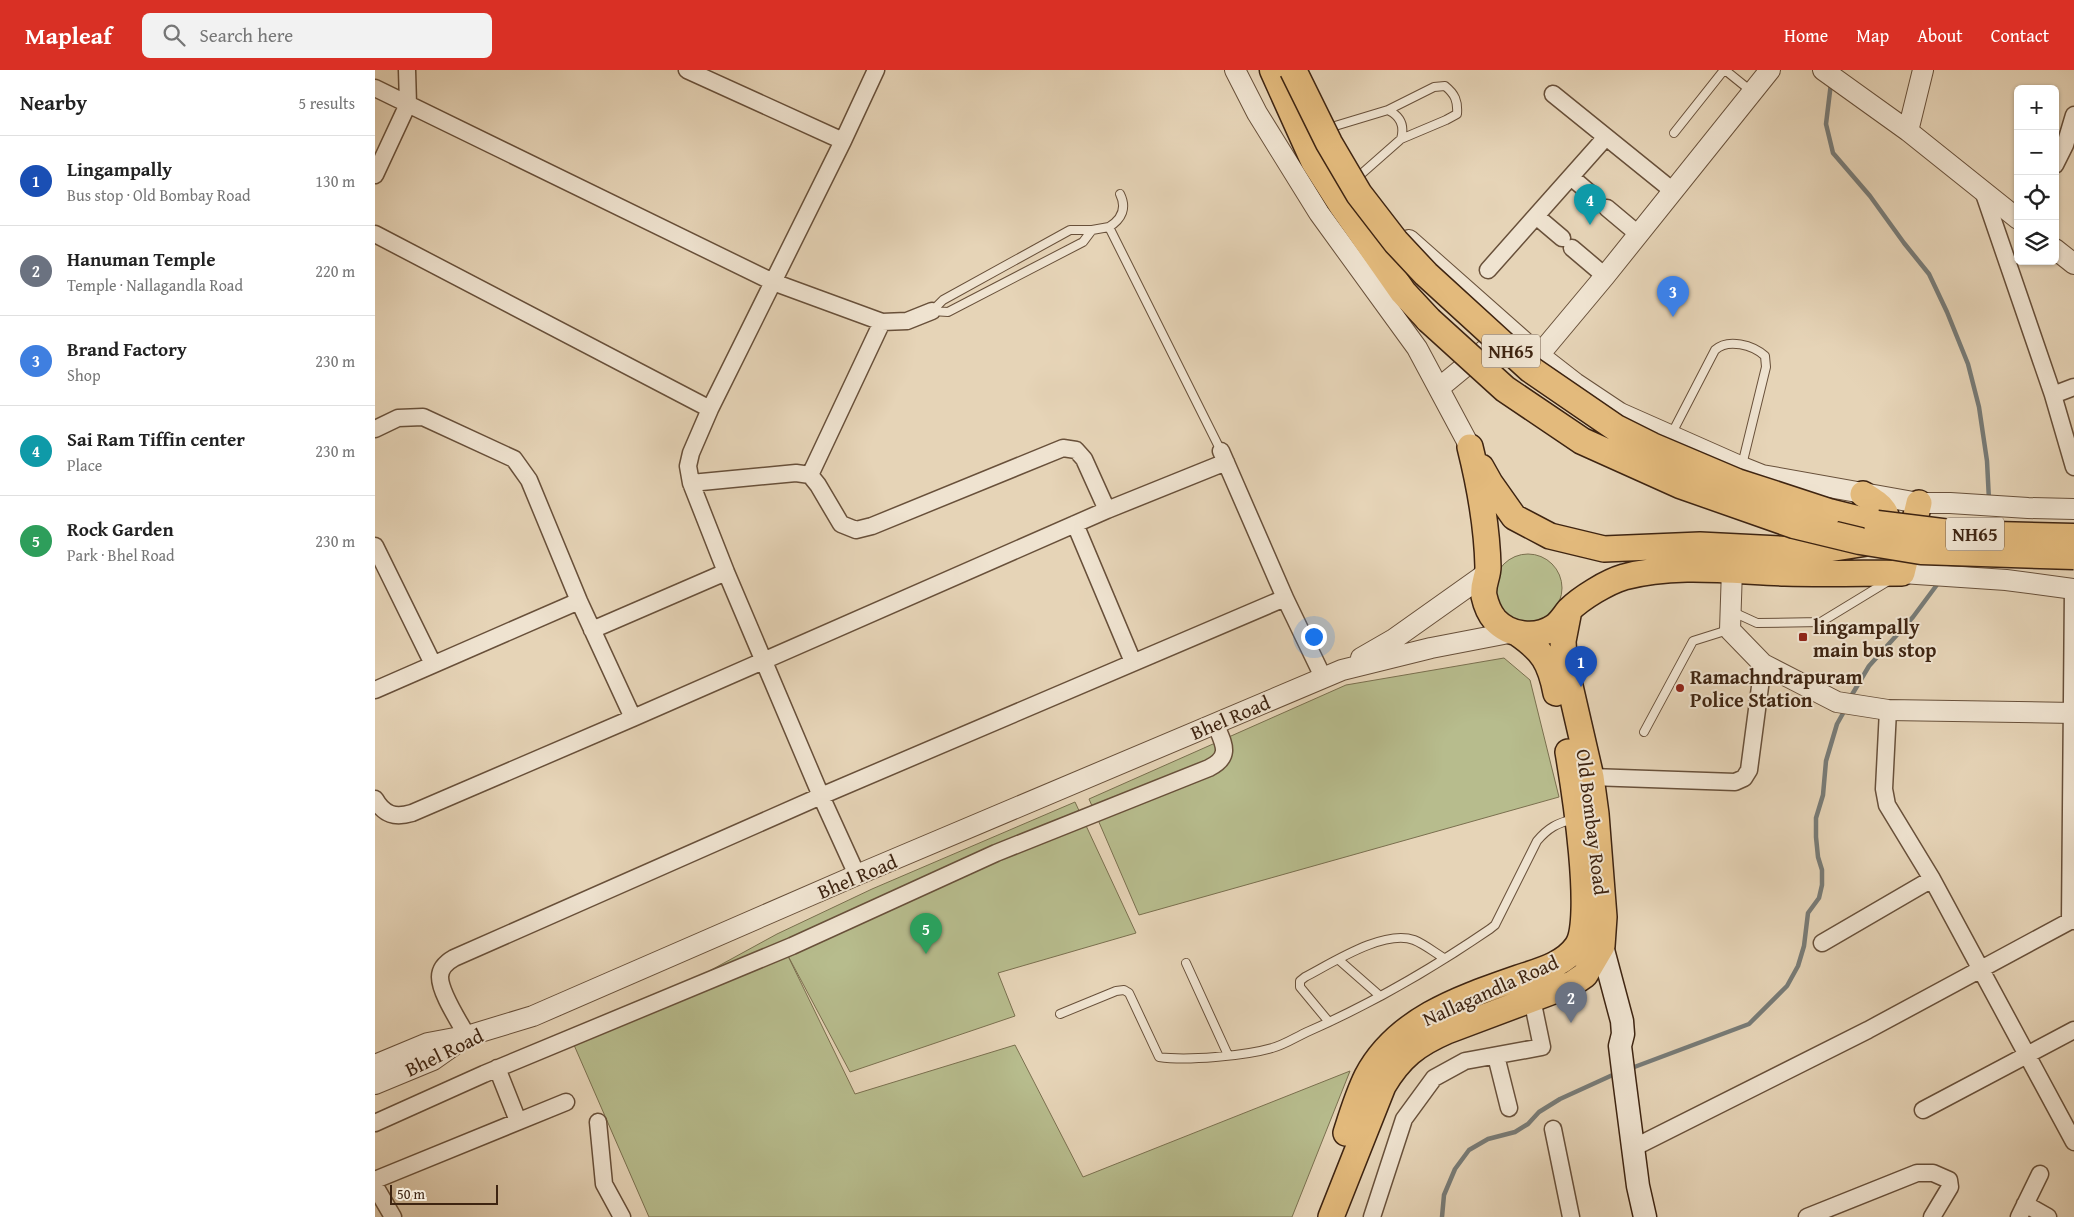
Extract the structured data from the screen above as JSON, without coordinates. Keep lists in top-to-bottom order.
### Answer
{
  "streets": {
    "highway": ["NH65"],
    "main road": ["Old Bombay Road", "Nallagandla Road"],
    "street": ["Bhel Road"]
  },
  "crossings": [
    ["Old Bombay Road", "Nallagandla Road"]
  ],
  "places": {
    "transit": ["lingampally main bus stop"],
    "other": ["Ramachndrapuram Police Station"]
  },
  "scale_bar": "50 m",
  "page": {
    "header": "Mapleaf",
    "search": "Search here",
    "nav": [
      "Home",
      "Map",
      "About",
      "Contact"
    ],
    "heading": ["Nearby", "5 results"],
    "map_buttons": ["+", "−"],
    "list": [
      {
        "mark": "1",
        "name": "Lingampally",
        "note": "Bus stop · Old Bombay Road",
        "value": "130 m"
      },
      {
        "mark": "2",
        "name": "Hanuman Temple",
        "note": "Temple · Nallagandla Road",
        "value": "220 m"
      },
      {
        "mark": "3",
        "name": "Brand Factory",
        "note": "Shop",
        "value": "230 m"
      },
      {
        "mark": "4",
        "name": "Sai Ram Tiffin center",
        "note": "Place",
        "value": "230 m"
      },
      {
        "mark": "5",
        "name": "Rock Garden",
        "note": "Park · Bhel Road",
        "value": "230 m"
      }
    ],
    "pins": [
      "4",
      "3",
      "1",
      "5",
      "2"
    ],
    "scale": "50 m"
  }
}
